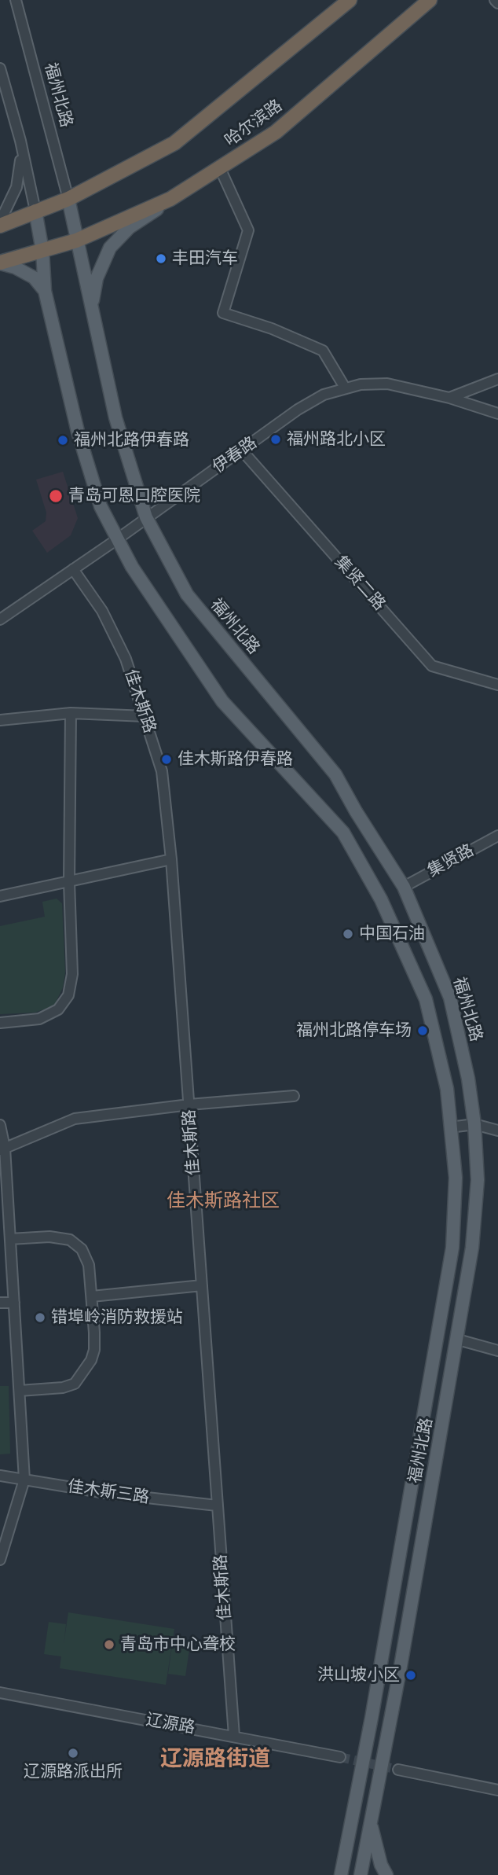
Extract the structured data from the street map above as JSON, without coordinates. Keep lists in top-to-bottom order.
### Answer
{
  "streets": {
    "highway": ["哈尔滨路"],
    "main road": ["福州北路"],
    "street": [
      "伊春路",
      "集贤二路",
      "佳木斯路",
      "集贤路",
      "佳木斯三路",
      "辽源路"
    ]
  },
  "crossings": [
    ["福州北路", "哈尔滨路"],
    ["福州北路", "伊春路"],
    ["福州北路", "集贤路"],
    ["伊春路", "集贤二路"],
    ["伊春路", "佳木斯路"],
    ["佳木斯路", "佳木斯三路"],
    ["佳木斯路", "辽源路"]
  ],
  "districts": ["佳木斯路社区", "辽源路街道"],
  "places": [
    "丰田汽车",
    "福州路北小区",
    "福州北路伊春路",
    "青岛可恩口腔医院",
    "佳木斯路伊春路",
    "中国石油",
    "福州北路停车场",
    "错埠岭消防救援站",
    "青岛市中心聋校",
    "洪山坡小区",
    "辽源路派出所"
  ]
}
